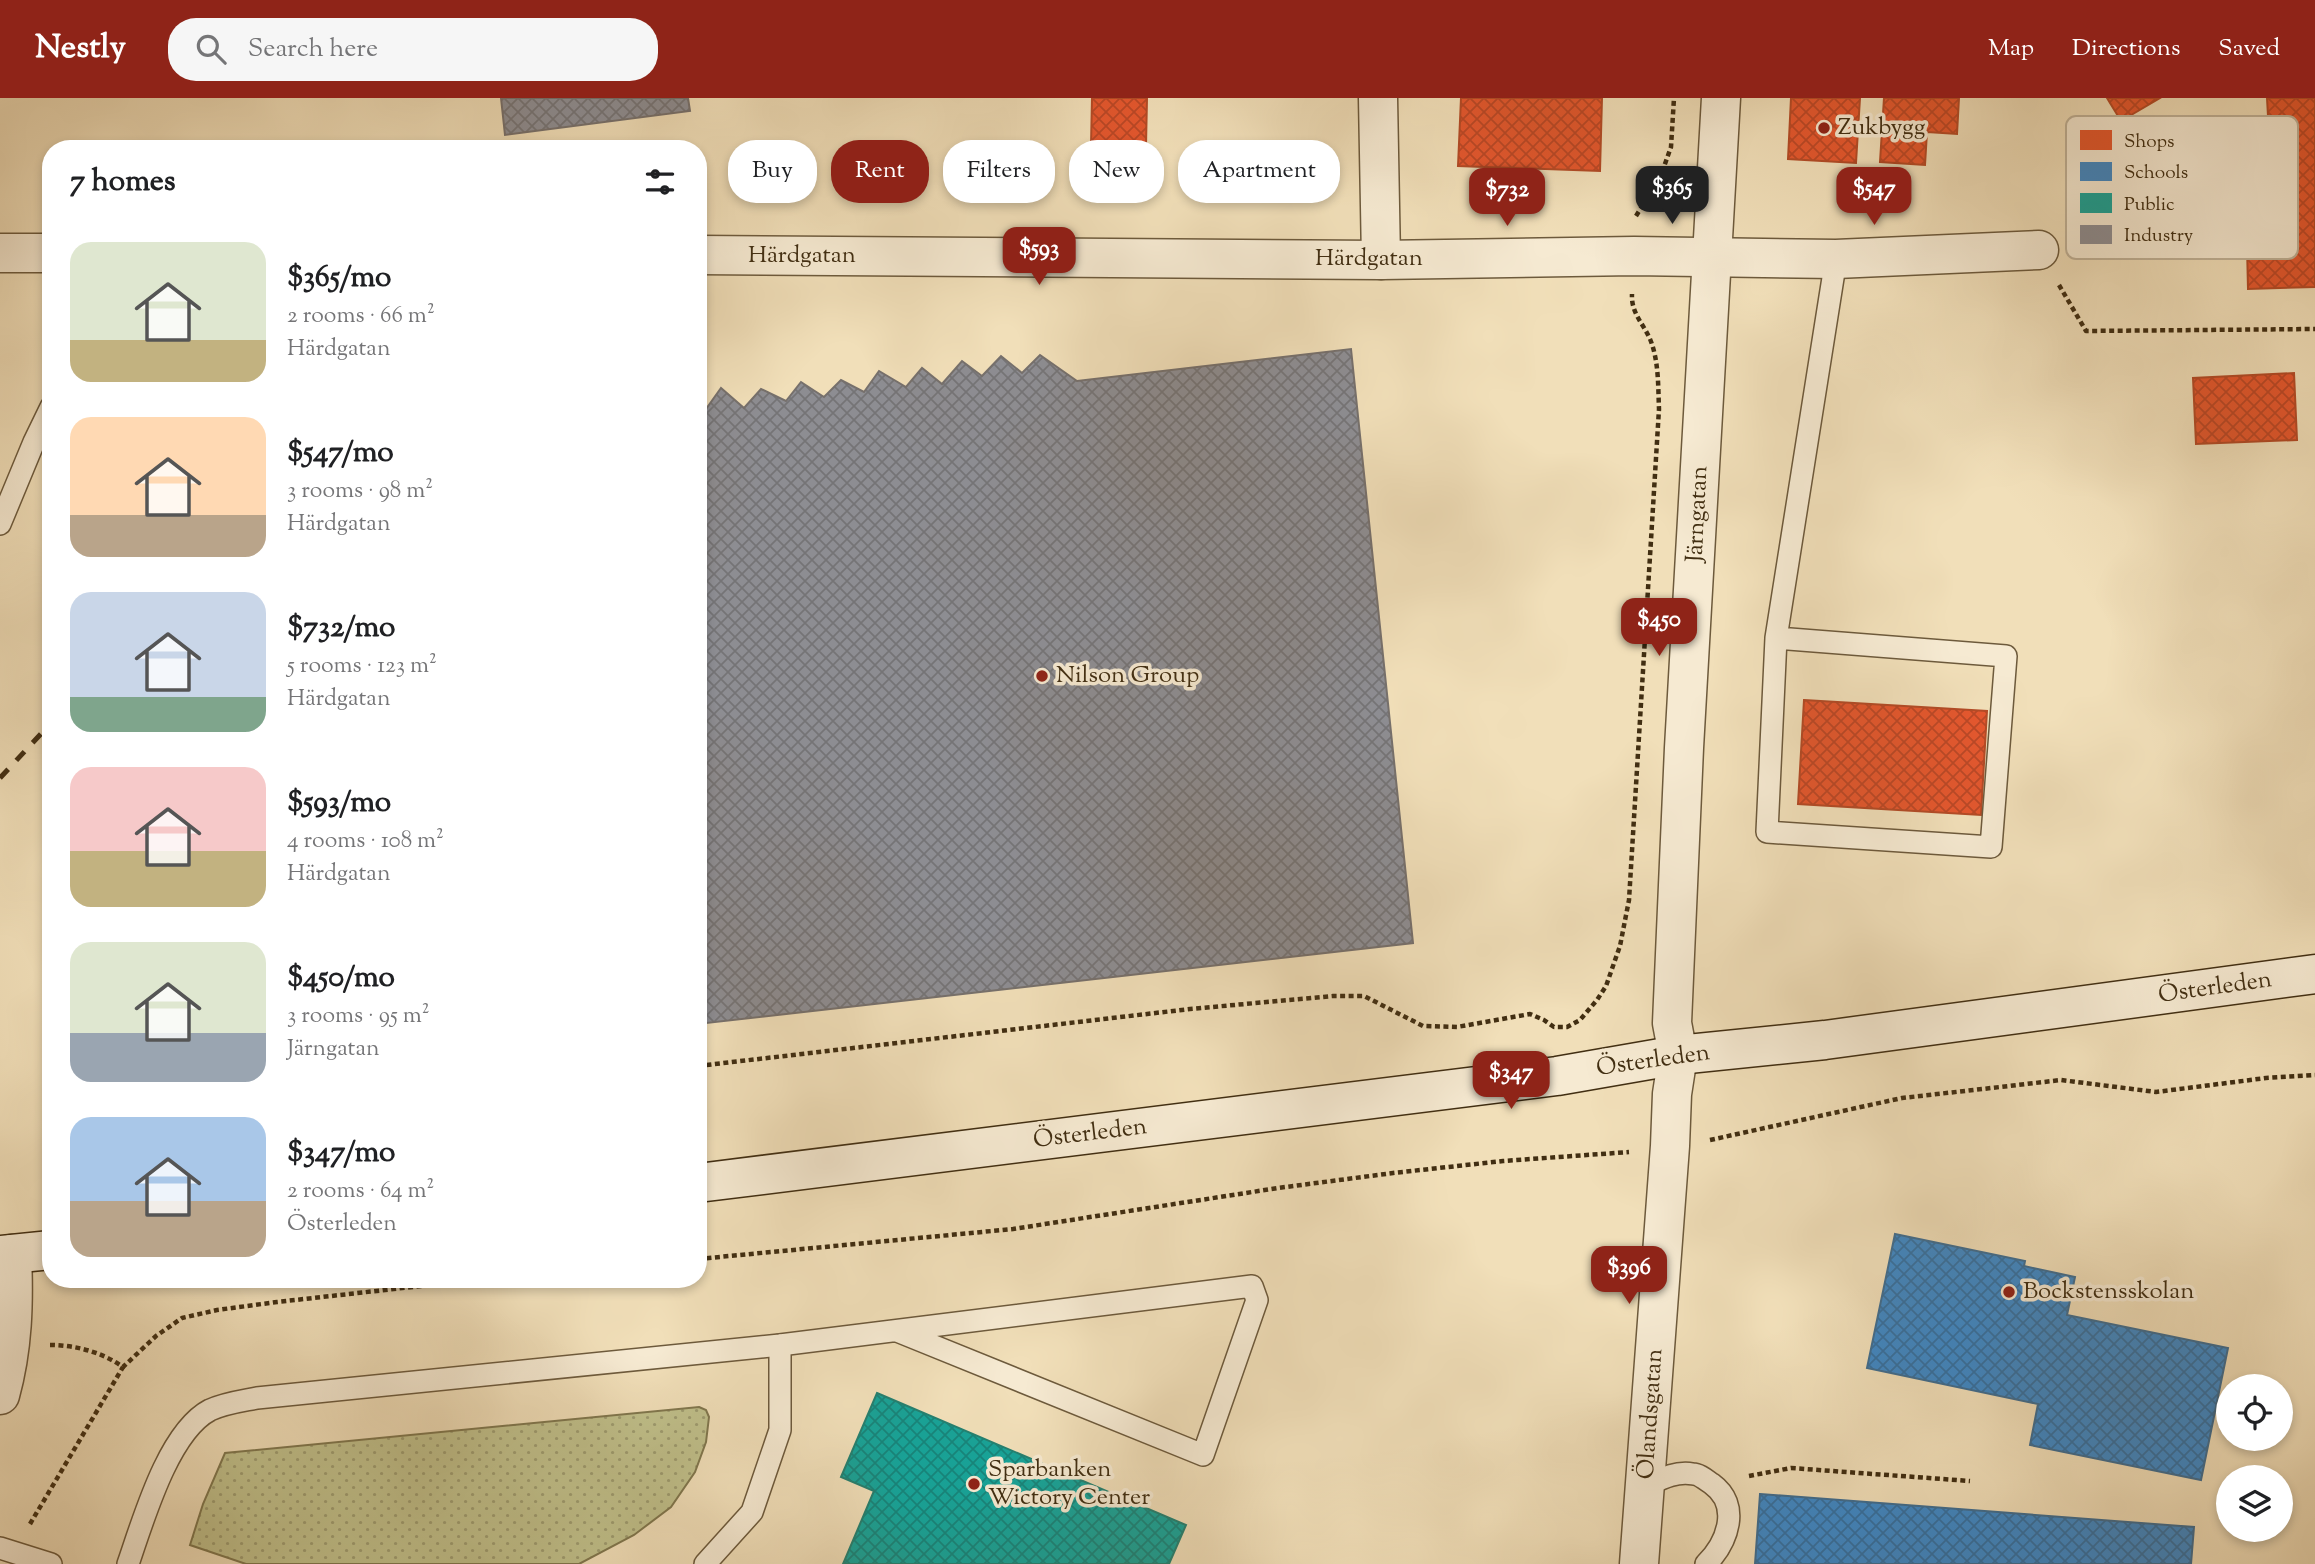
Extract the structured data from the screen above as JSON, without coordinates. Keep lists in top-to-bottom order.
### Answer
{
  "streets": {
    "street": [
      "Härdgatan",
      "Järngatan",
      "Österleden",
      "Ölandsgatan"
    ]
  },
  "crossings": [
    ["Härdgatan", "Järngatan"],
    ["Järngatan", "Österleden"],
    ["Järngatan", "Ölandsgatan"],
    ["Österleden", "Ölandsgatan"]
  ],
  "places": [
    "Zukbygg",
    "Nilson Group",
    "Bockstensskolan",
    "Sparbanken Wictory Center"
  ],
  "legend": [
    "Shops",
    "Schools",
    "Public",
    "Industry"
  ],
  "page": {
    "header": "Nestly",
    "search": "Search here",
    "nav": ["Map", "Directions", "Saved"],
    "chip": [
      "Buy",
      "Rent",
      "Filters",
      "New",
      "Apartment"
    ],
    "heading": "7 homes",
    "price": [
      "$365",
      "$547",
      "$732",
      "$593",
      "$450",
      "$347",
      "$396"
    ],
    "list": [
      {
        "name": "$365/mo",
        "note": "2 rooms · 66 m² · Härdgatan"
      },
      {
        "name": "$547/mo",
        "note": "3 rooms · 98 m² · Härdgatan"
      },
      {
        "name": "$732/mo",
        "note": "5 rooms · 123 m² · Härdgatan"
      },
      {
        "name": "$593/mo",
        "note": "4 rooms · 108 m² · Härdgatan"
      },
      {
        "name": "$450/mo",
        "note": "3 rooms · 95 m² · Järngatan"
      },
      {
        "name": "$347/mo",
        "note": "2 rooms · 64 m² · Österleden"
      }
    ]
  }
}
